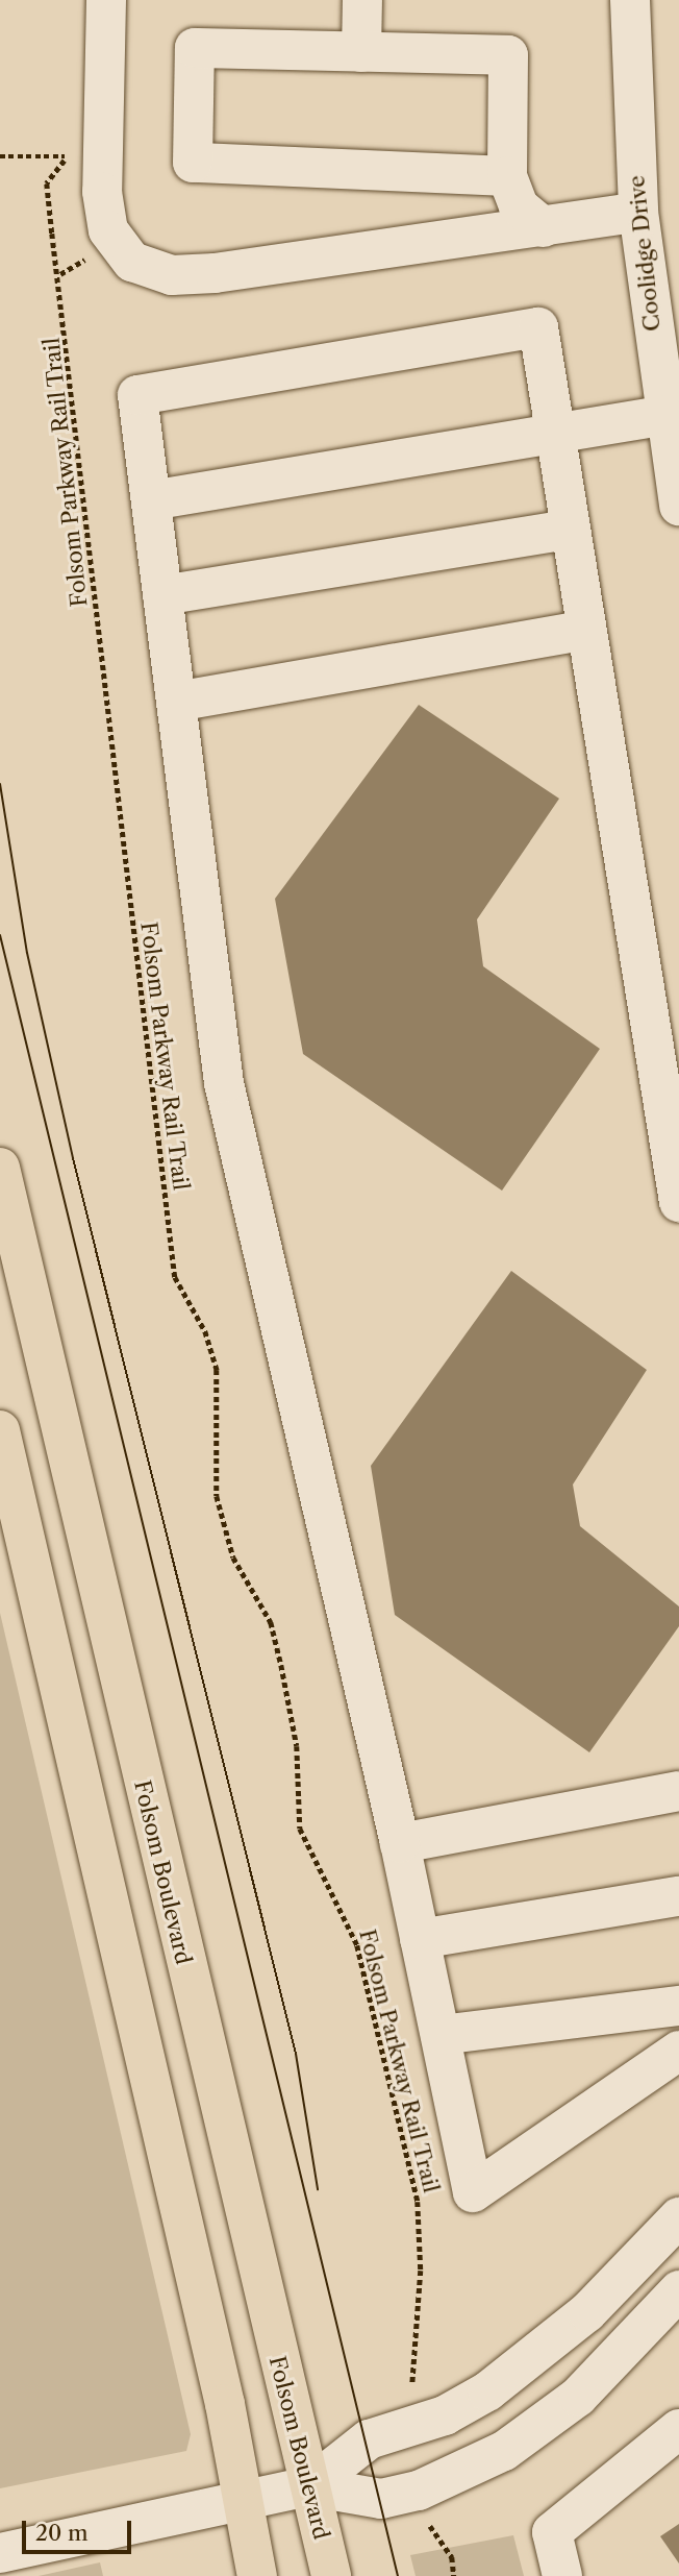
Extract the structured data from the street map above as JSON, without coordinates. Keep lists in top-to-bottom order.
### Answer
{
  "streets": {
    "main road": ["Folsom Boulevard"],
    "street": ["Coolidge Drive"],
    "path": ["Folsom Parkway Rail Trail"]
  },
  "scale_bar": "20 m"
}
